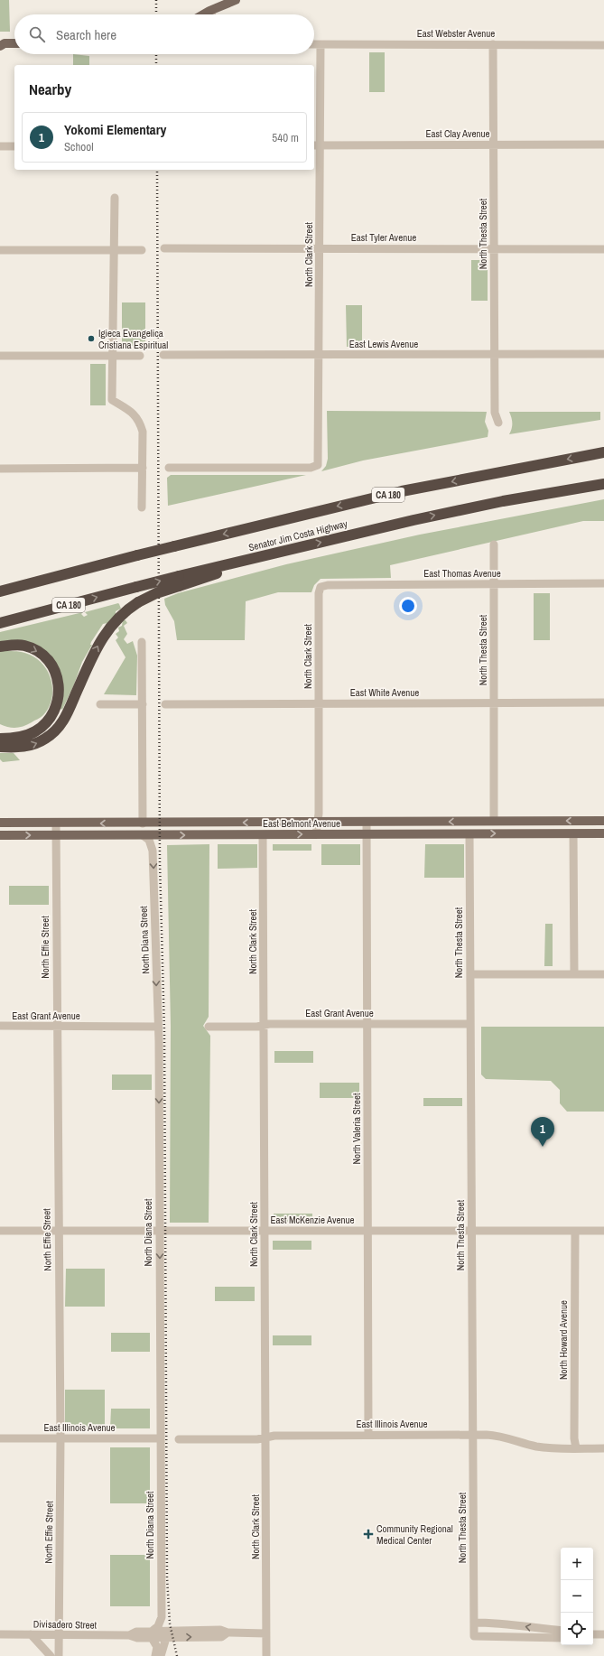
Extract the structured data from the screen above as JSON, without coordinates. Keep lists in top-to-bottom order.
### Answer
{
  "streets": {
    "highway": ["CA 180", "Senator Jim Costa Highway"],
    "main road": ["East Belmont Avenue"],
    "street": [
      "East Webster Avenue",
      "East Clay Avenue",
      "North Thesta Street",
      "East Tyler Avenue",
      "North Clark Street",
      "East Lewis Avenue",
      "East Thomas Avenue",
      "East White Avenue",
      "North Diana Street",
      "North Effie Street",
      "East Grant Avenue",
      "North Valeria Street",
      "East McKenzie Avenue",
      "North Howard Avenue",
      "East Illinois Avenue",
      "Divisadero Street"
    ]
  },
  "crossings": [
    ["East Webster Avenue", "North Thesta Street"],
    ["East Webster Avenue", "North Clark Street"],
    ["East Clay Avenue", "North Thesta Street"],
    ["East Clay Avenue", "North Clark Street"],
    ["North Thesta Street", "East Tyler Avenue"],
    ["North Thesta Street", "East Lewis Avenue"],
    ["North Thesta Street", "East Thomas Avenue"],
    ["North Thesta Street", "East White Avenue"],
    ["North Thesta Street", "East Belmont Avenue"],
    ["North Thesta Street", "East Grant Avenue"],
    ["North Thesta Street", "East McKenzie Avenue"],
    ["North Thesta Street", "East Illinois Avenue"],
    ["East Tyler Avenue", "North Clark Street"],
    ["North Clark Street", "East Lewis Avenue"],
    ["North Clark Street", "East Thomas Avenue"],
    ["North Clark Street", "East White Avenue"],
    ["North Clark Street", "East Belmont Avenue"],
    ["North Clark Street", "East Grant Avenue"],
    ["North Clark Street", "East McKenzie Avenue"],
    ["North Clark Street", "East Illinois Avenue"],
    ["North Clark Street", "Divisadero Street"],
    ["East Belmont Avenue", "North Diana Street"],
    ["East Belmont Avenue", "North Effie Street"],
    ["East Belmont Avenue", "North Valeria Street"],
    ["North Diana Street", "East Grant Avenue"],
    ["North Diana Street", "East McKenzie Avenue"],
    ["North Diana Street", "East Illinois Avenue"],
    ["North Diana Street", "Divisadero Street"],
    ["North Effie Street", "East Grant Avenue"],
    ["North Effie Street", "East McKenzie Avenue"],
    ["North Effie Street", "East Illinois Avenue"],
    ["North Effie Street", "Divisadero Street"],
    ["East Grant Avenue", "North Valeria Street"],
    ["North Valeria Street", "East McKenzie Avenue"],
    ["North Valeria Street", "East Illinois Avenue"],
    ["East McKenzie Avenue", "North Howard Avenue"],
    ["North Howard Avenue", "East Illinois Avenue"]
  ],
  "one_way": ["North Diana Street"],
  "places": {
    "other": ["Igieca Evangelica Cristiana Espiritual"],
    "health": ["Community Regional Medical Center"]
  },
  "page": {
    "search": "Search here",
    "heading": "Nearby",
    "list": [
      {
        "mark": "1",
        "name": "Yokomi Elementary",
        "note": "School",
        "value": "540 m"
      }
    ],
    "pins": "1",
    "map_buttons": ["+", "−"]
  }
}
